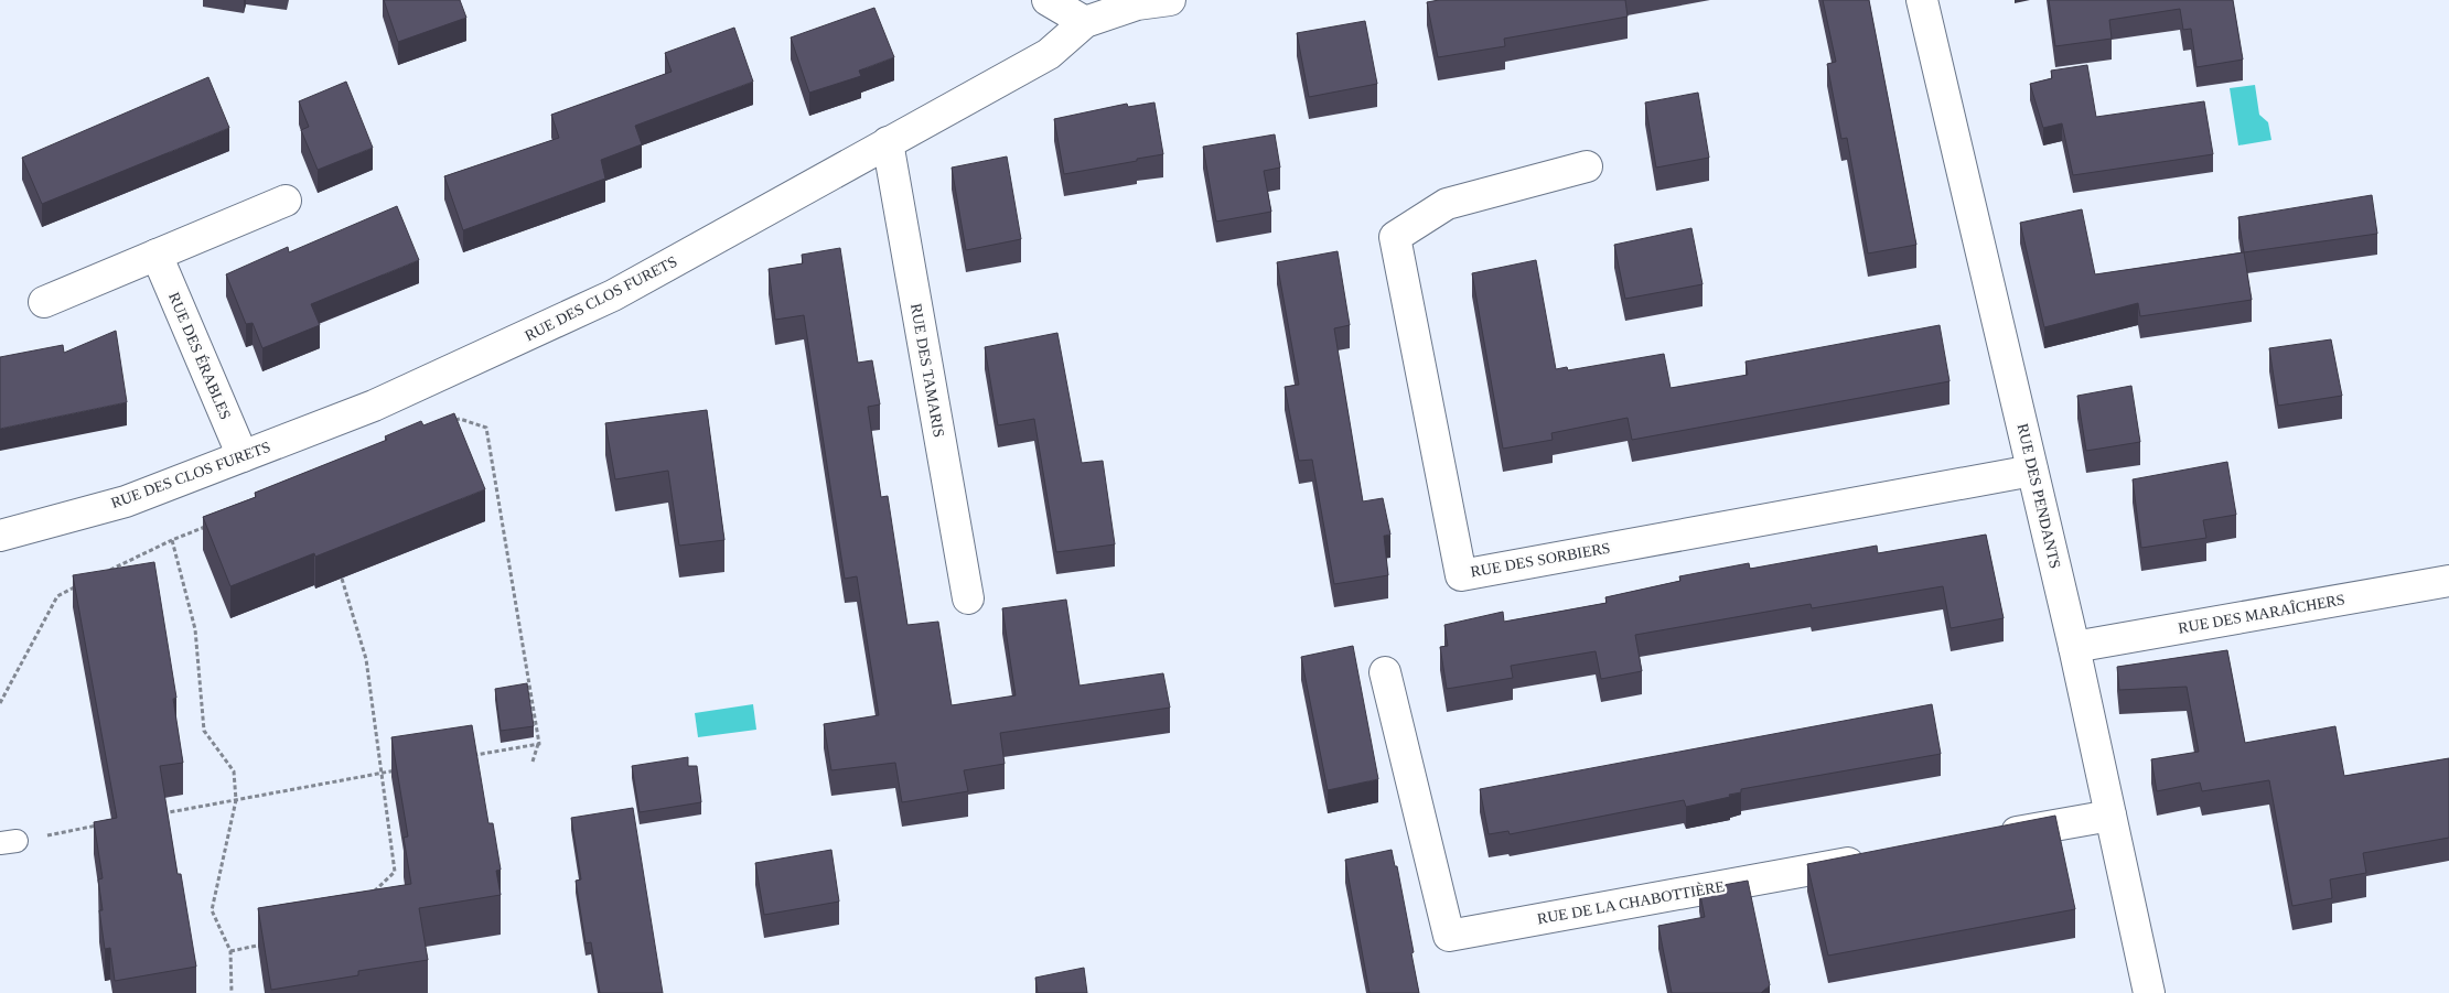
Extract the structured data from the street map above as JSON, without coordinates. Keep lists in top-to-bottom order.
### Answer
{
  "streets": {
    "street": [
      "RUE DES CLOS FURETS",
      "RUE DES ÉRABLES",
      "RUE DES TAMARIS",
      "RUE DES PENDANTS",
      "RUE DES SORBIERS",
      "RUE DES MARAÎCHERS",
      "RUE DE LA CHABOTTIÈRE"
    ]
  },
  "crossings": [
    ["RUE DES CLOS FURETS", "RUE DES ÉRABLES"],
    ["RUE DES CLOS FURETS", "RUE DES TAMARIS"],
    ["RUE DES PENDANTS", "RUE DES SORBIERS"],
    ["RUE DES PENDANTS", "RUE DES MARAÎCHERS"]
  ]
}
